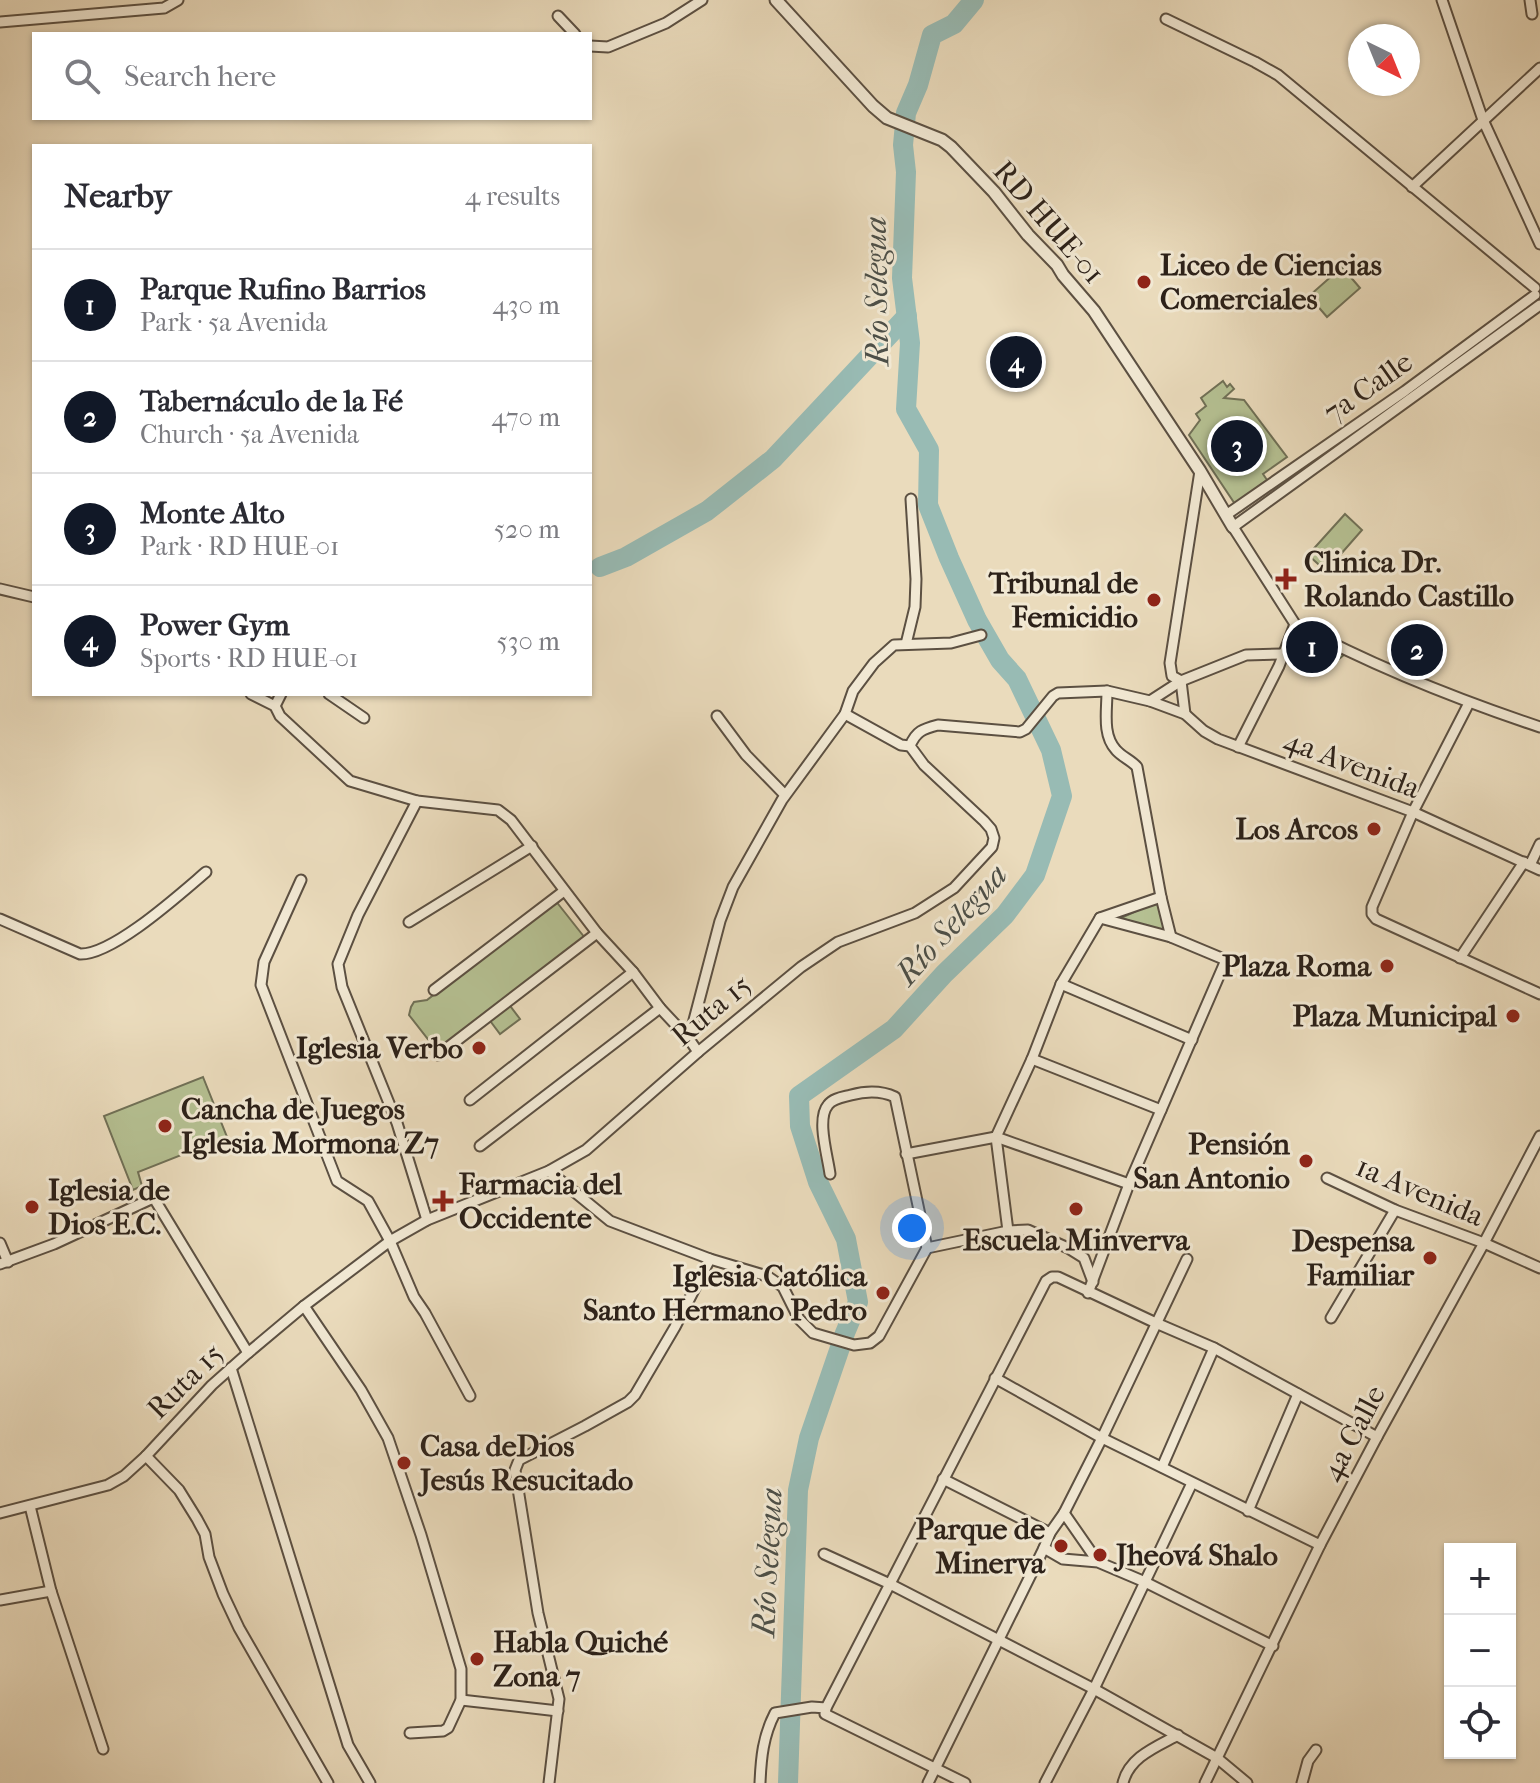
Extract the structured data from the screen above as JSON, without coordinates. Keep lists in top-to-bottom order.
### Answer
{
  "streets": {
    "street": [
      "RD HUE-01",
      "7a Calle",
      "4a Avenida",
      "Ruta 15",
      "1a Avenida",
      "4a Calle"
    ]
  },
  "crossings": [
    ["RD HUE-01", "7a Calle"],
    ["1a Avenida", "4a Calle"]
  ],
  "water": ["Río Selegua"],
  "places": {
    "other": [
      "Liceo de Ciencias Comerciales",
      "Tribunal de Femicidio",
      "Los Arcos",
      "Plaza Roma",
      "Plaza Municipal",
      "Iglesia Verbo",
      "Cancha de Juegos Iglesia Mormona Z7",
      "Pensión San Antonio",
      "Iglesia de Dios E.C.",
      "Escuela Minverva",
      "Despensa Familiar",
      "Iglesia Católica Santo Hermano Pedro",
      "Casa deDios Jesús Resucitado",
      "Parque de Minerva",
      "Jheová Shalo",
      "Habla Quiché Zona 7"
    ],
    "health": ["Clinica Dr. Rolando Castillo", "Farmacia del Occidente"]
  },
  "north": "bottom right",
  "page": {
    "search": "Search here",
    "heading": ["Nearby", "4 results"],
    "list": [
      {
        "mark": "1",
        "name": "Parque Rufino Barrios",
        "note": "Park · 5a Avenida",
        "value": "430 m"
      },
      {
        "mark": "2",
        "name": "Tabernáculo de la Fé",
        "note": "Church · 5a Avenida",
        "value": "470 m"
      },
      {
        "mark": "3",
        "name": "Monte Alto",
        "note": "Park · RD HUE-01",
        "value": "520 m"
      },
      {
        "mark": "4",
        "name": "Power Gym",
        "note": "Sports · RD HUE-01",
        "value": "530 m"
      }
    ],
    "pins": [
      "4",
      "3",
      "1",
      "2"
    ],
    "map_buttons": ["+", "−"]
  }
}
